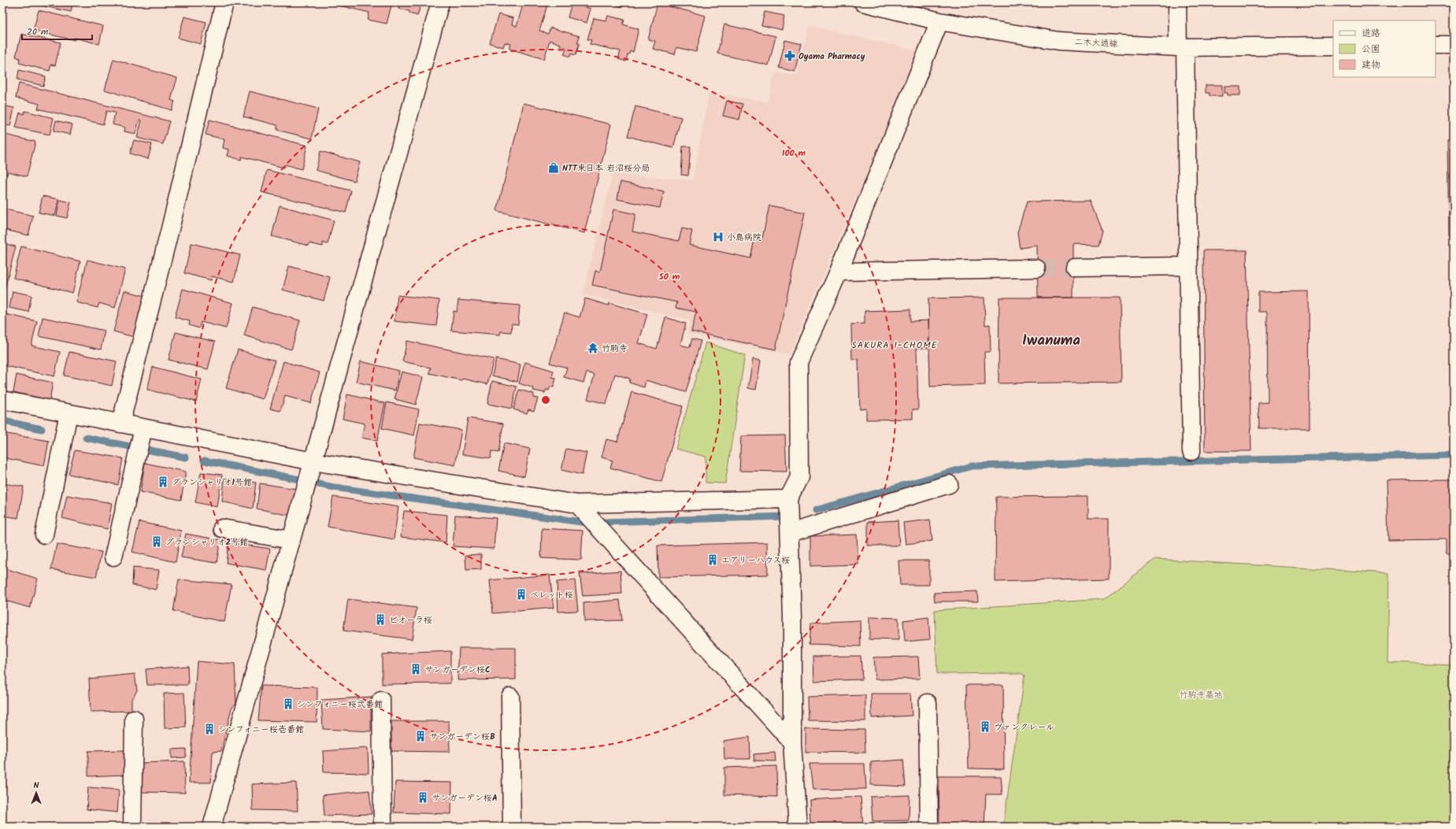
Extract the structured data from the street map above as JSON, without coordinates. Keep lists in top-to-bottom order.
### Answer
{
  "streets": {
    "street": ["二木大通線"]
  },
  "districts": ["Iwanuma", "SAKURA 1-CHOME"],
  "parks": ["竹駒寺墓地"],
  "places": {
    "pharmacy": ["Oyama Pharmacy"],
    "shop": ["NTT東日本 岩沼桜分局"],
    "hospital": ["小島病院"],
    "temple": ["竹駒寺"],
    "building": [
      "グランシャリオ1号館",
      "グランシャリオ2号館",
      "エアリーハウス桜",
      "ベレット桜",
      "ビオーラ桜",
      "サンガーデン桜C",
      "シンフォニー桜弐番館",
      "ヴァンクレール",
      "シンフォニー桜壱番館",
      "サンガーデン桜B",
      "サンガーデン桜A"
    ]
  },
  "legend": ["道路", "公園", "建物"],
  "scale_bar": "20 m",
  "north": "top",
  "rings": ["100 m", "50 m"]
}
